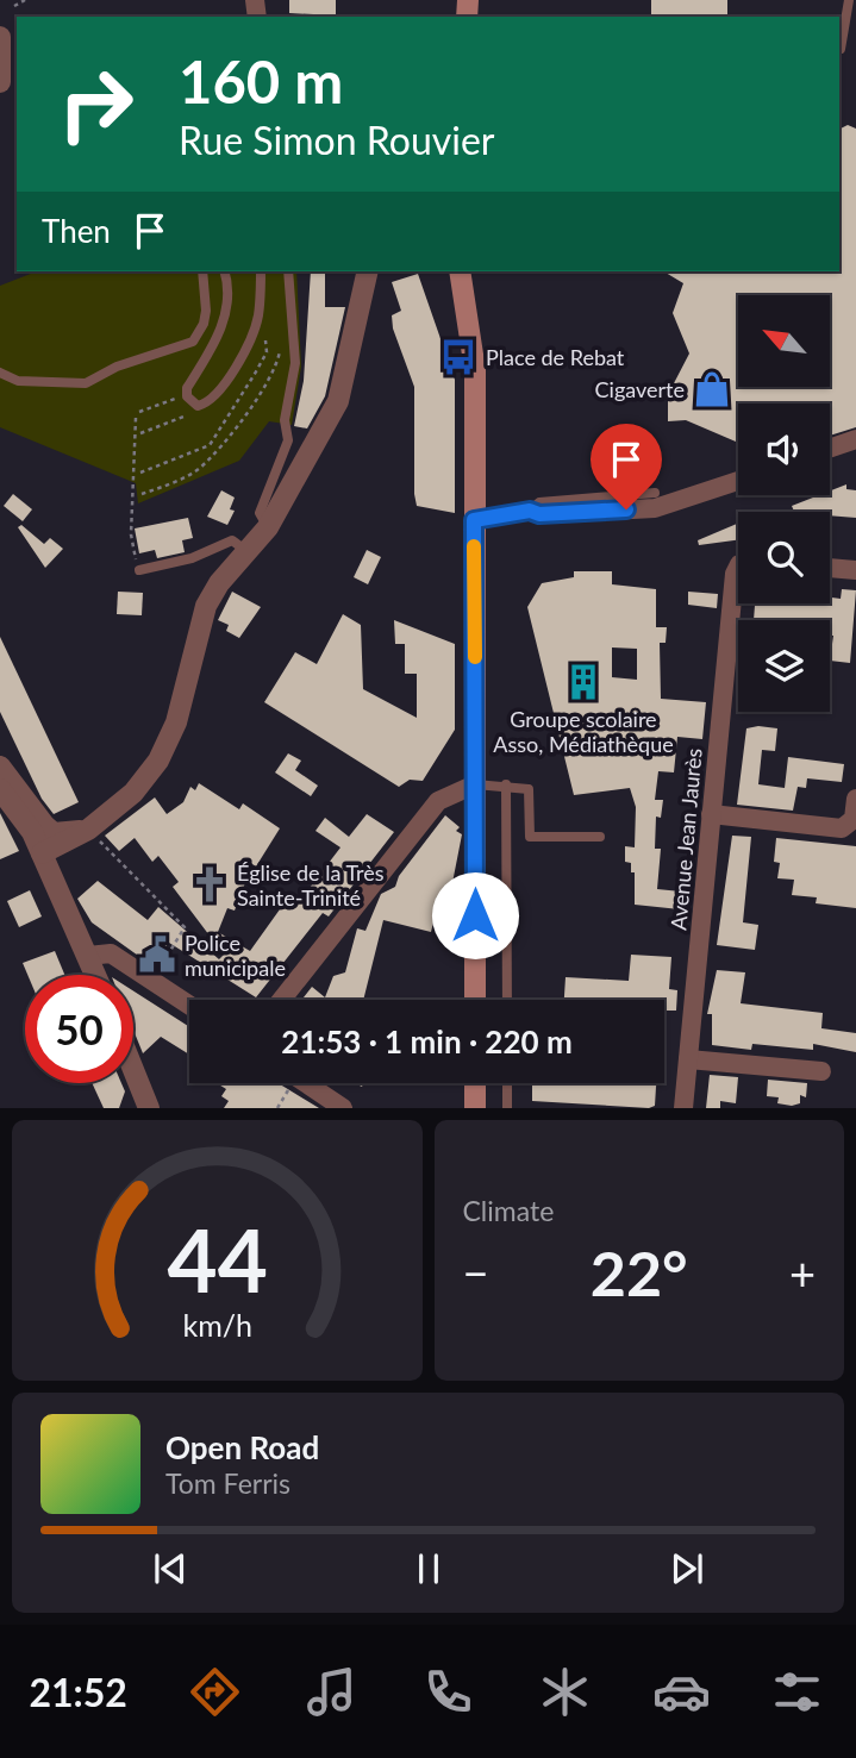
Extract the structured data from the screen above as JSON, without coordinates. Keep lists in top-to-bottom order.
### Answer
{
  "streets": {
    "street": ["Avenue Jean Jaurès"]
  },
  "places": {
    "bus stop": ["Place de Rebat"],
    "shop": ["Cigaverte"],
    "building": ["Groupe scolaire Asso, Médiathèque"],
    "church": ["Église de la Très Sainte-Trinité"],
    "public building": ["Police municipale"]
  },
  "north": "top left",
  "page": {
    "turn": ["160 m", "Rue Simon Rouvier"],
    "then": "Then",
    "limit": "50",
    "trip": "21:53 · 1 min · 220 m",
    "tile": "Climate",
    "heat": ["−", "22°", "+"],
    "song": ["Open Road", "Tom Ferris"],
    "tabs": "21:52",
    "gauge": ["44", "km/h"]
  }
}
